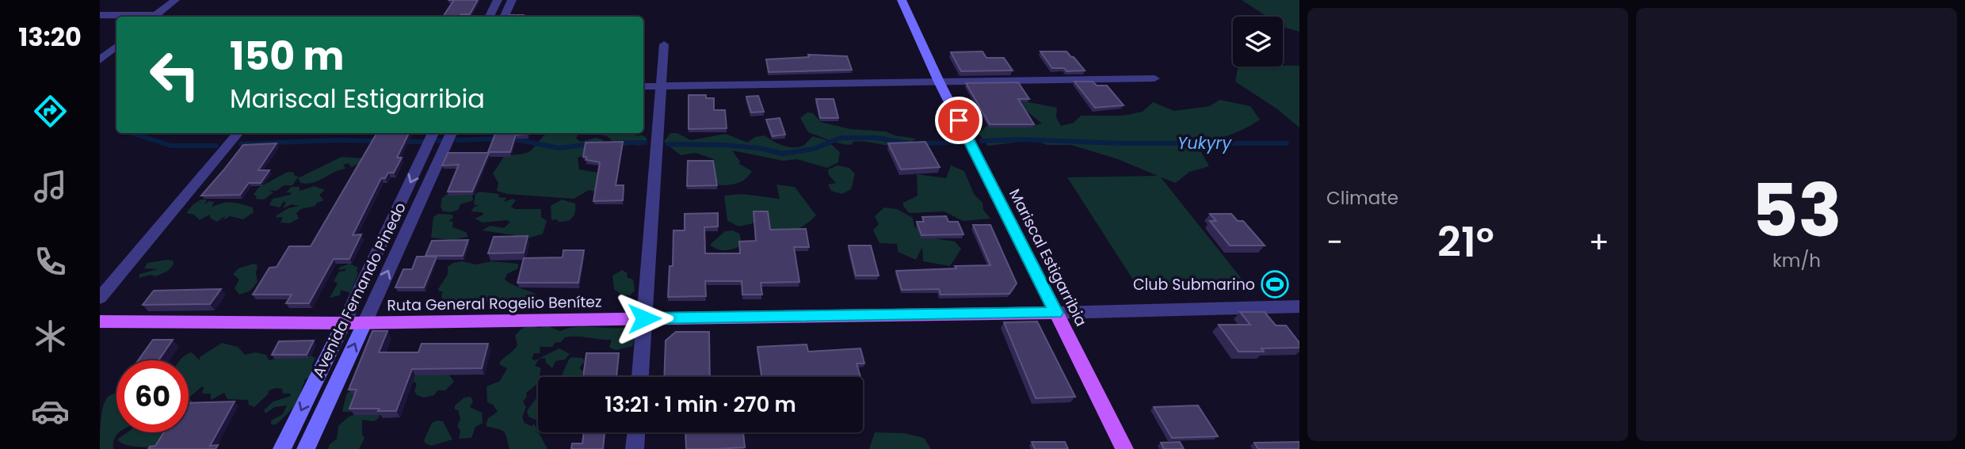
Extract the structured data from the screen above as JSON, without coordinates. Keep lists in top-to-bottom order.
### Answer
{
  "streets": {
    "main road": ["Mariscal Estigarribia", "Ruta General Rogelio Benítez"],
    "street": ["Avenida Fernando Pinedo"]
  },
  "crossings": [
    ["Mariscal Estigarribia", "Ruta General Rogelio Benítez"],
    ["Avenida Fernando Pinedo", "Ruta General Rogelio Benítez"]
  ],
  "water": ["Yukyry"],
  "places": {
    "sports": ["Club Submarino"]
  },
  "page": {
    "tabs": "13:20",
    "tile": [
      "Climate",
      ["53", "km/h"]
    ],
    "turn": ["150 m", "Mariscal Estigarribia"],
    "heat": ["−", "21°", "+"],
    "limit": "60",
    "trip": "13:21 · 1 min · 270 m"
  }
}
